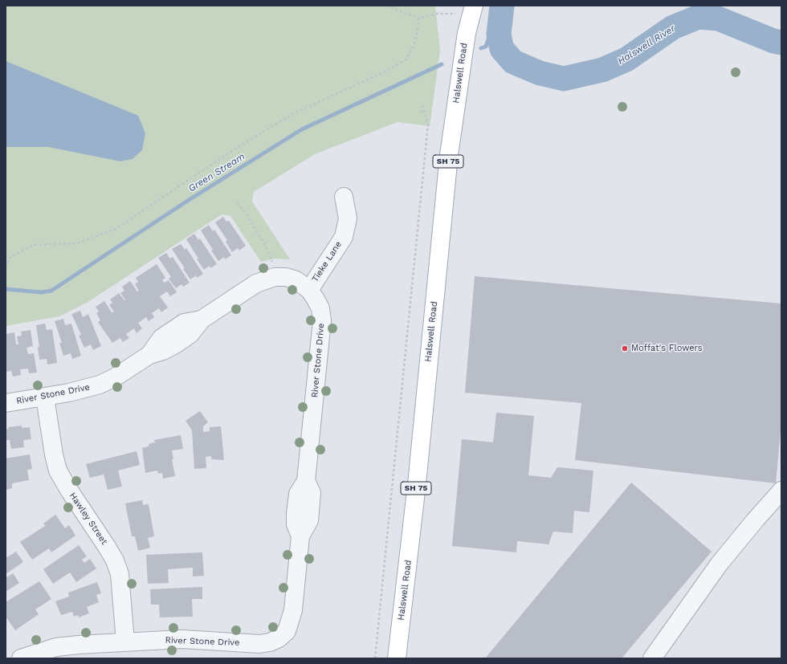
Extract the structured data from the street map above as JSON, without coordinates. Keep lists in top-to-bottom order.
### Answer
{
  "streets": {
    "main road": ["Halswell Road", "SH 75"],
    "street": ["Tieke Lane", "River Stone Drive", "Hawley Street"]
  },
  "crossings": [
    ["Tieke Lane", "River Stone Drive"],
    ["River Stone Drive", "Hawley Street"]
  ],
  "water": ["Halswell River", "Green Stream"],
  "places": ["Moffat's Flowers"]
}
